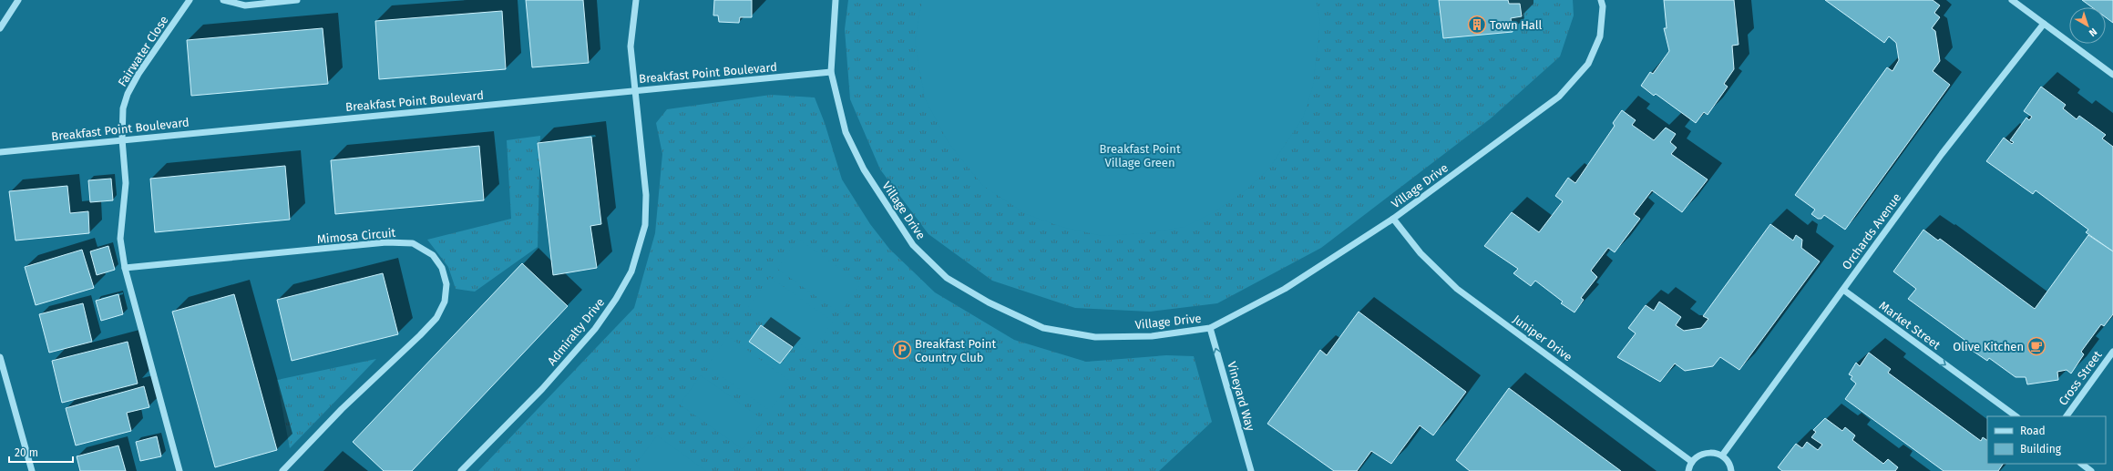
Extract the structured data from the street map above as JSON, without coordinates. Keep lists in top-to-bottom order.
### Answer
{
  "streets": {
    "street": [
      "Fairwater Close",
      "Breakfast Point Boulevard",
      "Village Drive",
      "Orchards Avenue",
      "Mimosa Circuit",
      "Market Street",
      "Admiralty Drive",
      "Juniper Drive",
      "Cross Street",
      "Vineyard Way"
    ]
  },
  "crossings": [
    ["Fairwater Close", "Breakfast Point Boulevard"],
    ["Breakfast Point Boulevard", "Village Drive"],
    ["Breakfast Point Boulevard", "Admiralty Drive"],
    ["Village Drive", "Juniper Drive"],
    ["Village Drive", "Vineyard Way"],
    ["Orchards Avenue", "Market Street"]
  ],
  "one_way": ["Market Street", "Vineyard Way"],
  "parks": ["Breakfast Point Village Green"],
  "places": {
    "building": ["Town Hall"],
    "cafe": ["Olive Kitchen"],
    "parking": ["Breakfast Point Country Club"]
  },
  "legend": ["Road", "Building"],
  "scale_bar": "20 m",
  "north": "bottom right"
}
